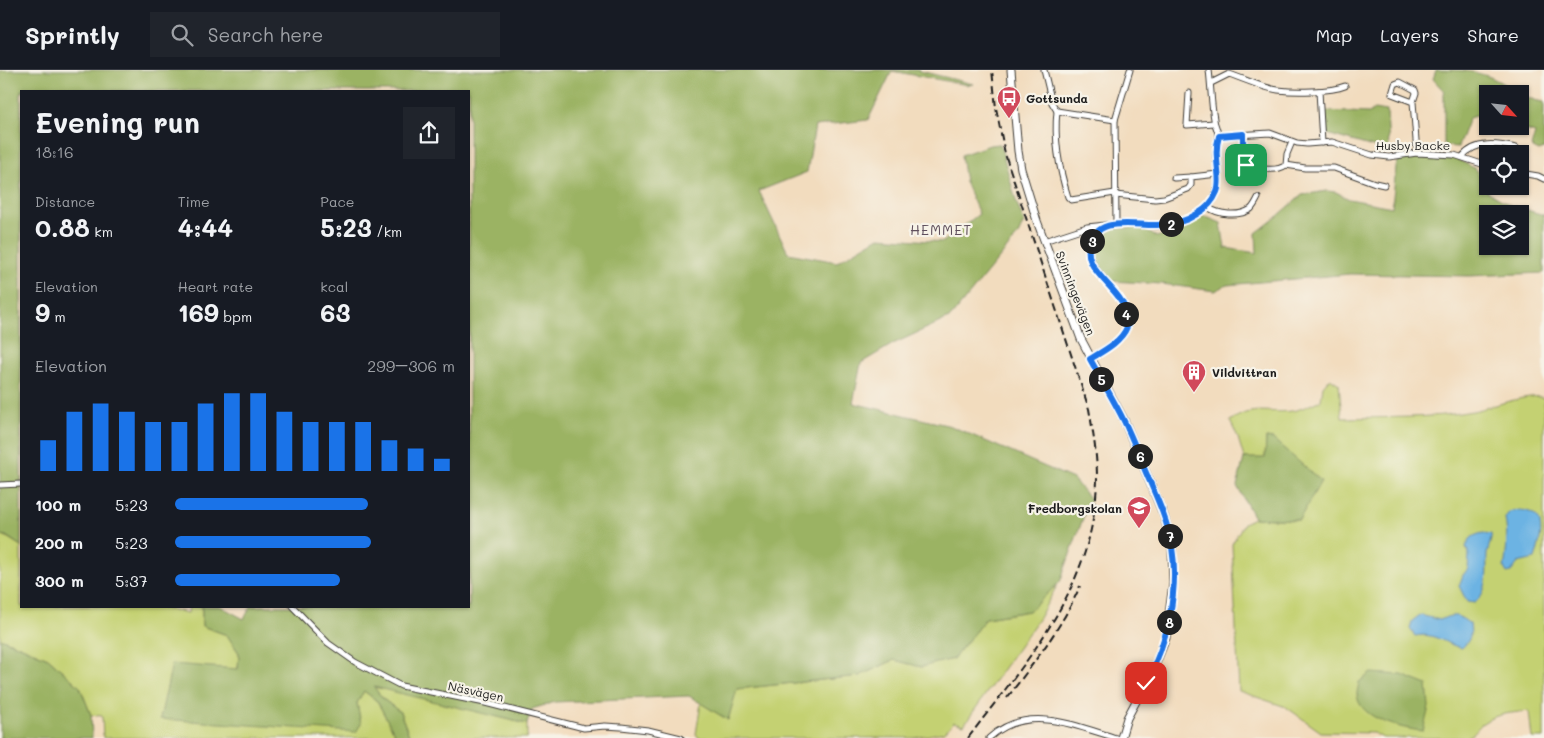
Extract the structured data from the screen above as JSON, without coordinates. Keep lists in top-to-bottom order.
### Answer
{
  "streets": {
    "main road": ["Svinningevägen"],
    "street": ["Husby Backe", "Näsvägen"]
  },
  "districts": ["HEMMET"],
  "places": {
    "bus stop": ["Gottsunda"],
    "building": ["Vildvittran"],
    "school or university": ["Fredborgskolan"]
  },
  "north": "bottom right",
  "page": {
    "header": "Sprintly",
    "search": "Search here",
    "nav": ["Map", "Layers", "Share"],
    "heading": ["Evening run", "18:16"],
    "stats": [
      ["Distance", "0.88 km"],
      ["Time", "4:44"],
      ["Pace", "5:23 /km"],
      ["Elevation", "9 m"],
      ["Heart rate", "169 bpm"],
      ["kcal", "63"]
    ],
    "pins": [
      "2",
      "3",
      "4",
      "5",
      "6",
      "7",
      "8"
    ],
    "chart": ["Elevation", "299–306 m"],
    "list": [
      {
        "name": "100 m",
        "note": "5:23"
      },
      {
        "name": "200 m",
        "note": "5:23"
      },
      {
        "name": "300 m",
        "note": "5:37"
      }
    ]
  }
}
